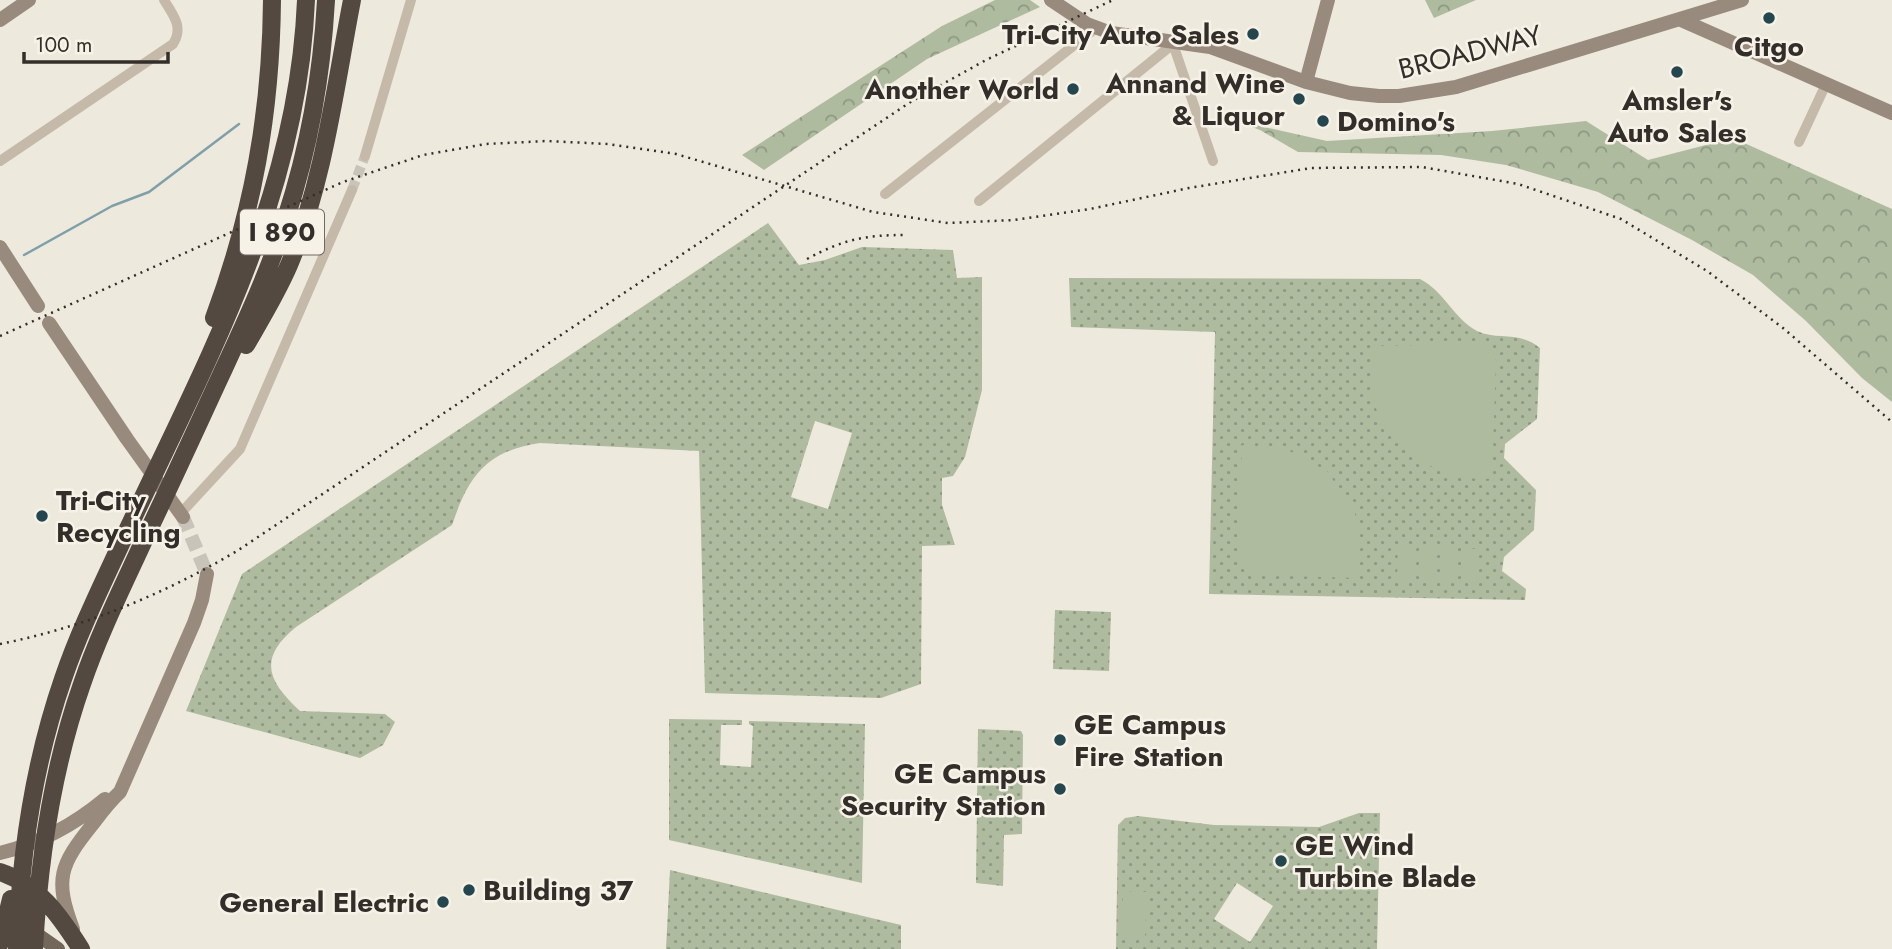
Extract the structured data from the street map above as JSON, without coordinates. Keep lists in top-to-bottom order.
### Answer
{
  "streets": {
    "highway": ["I 890"],
    "street": ["BROADWAY"]
  },
  "places": [
    "Citgo",
    "Tri-City Auto Sales",
    "Amsler's Auto Sales",
    "Another World",
    "Annand Wine & Liquor",
    "Domino's",
    "Tri-City Recycling",
    "GE Campus Fire Station",
    "GE Campus Security Station",
    "GE Wind Turbine Blade",
    "Building 37",
    "General Electric"
  ],
  "scale_bar": "100 m"
}
